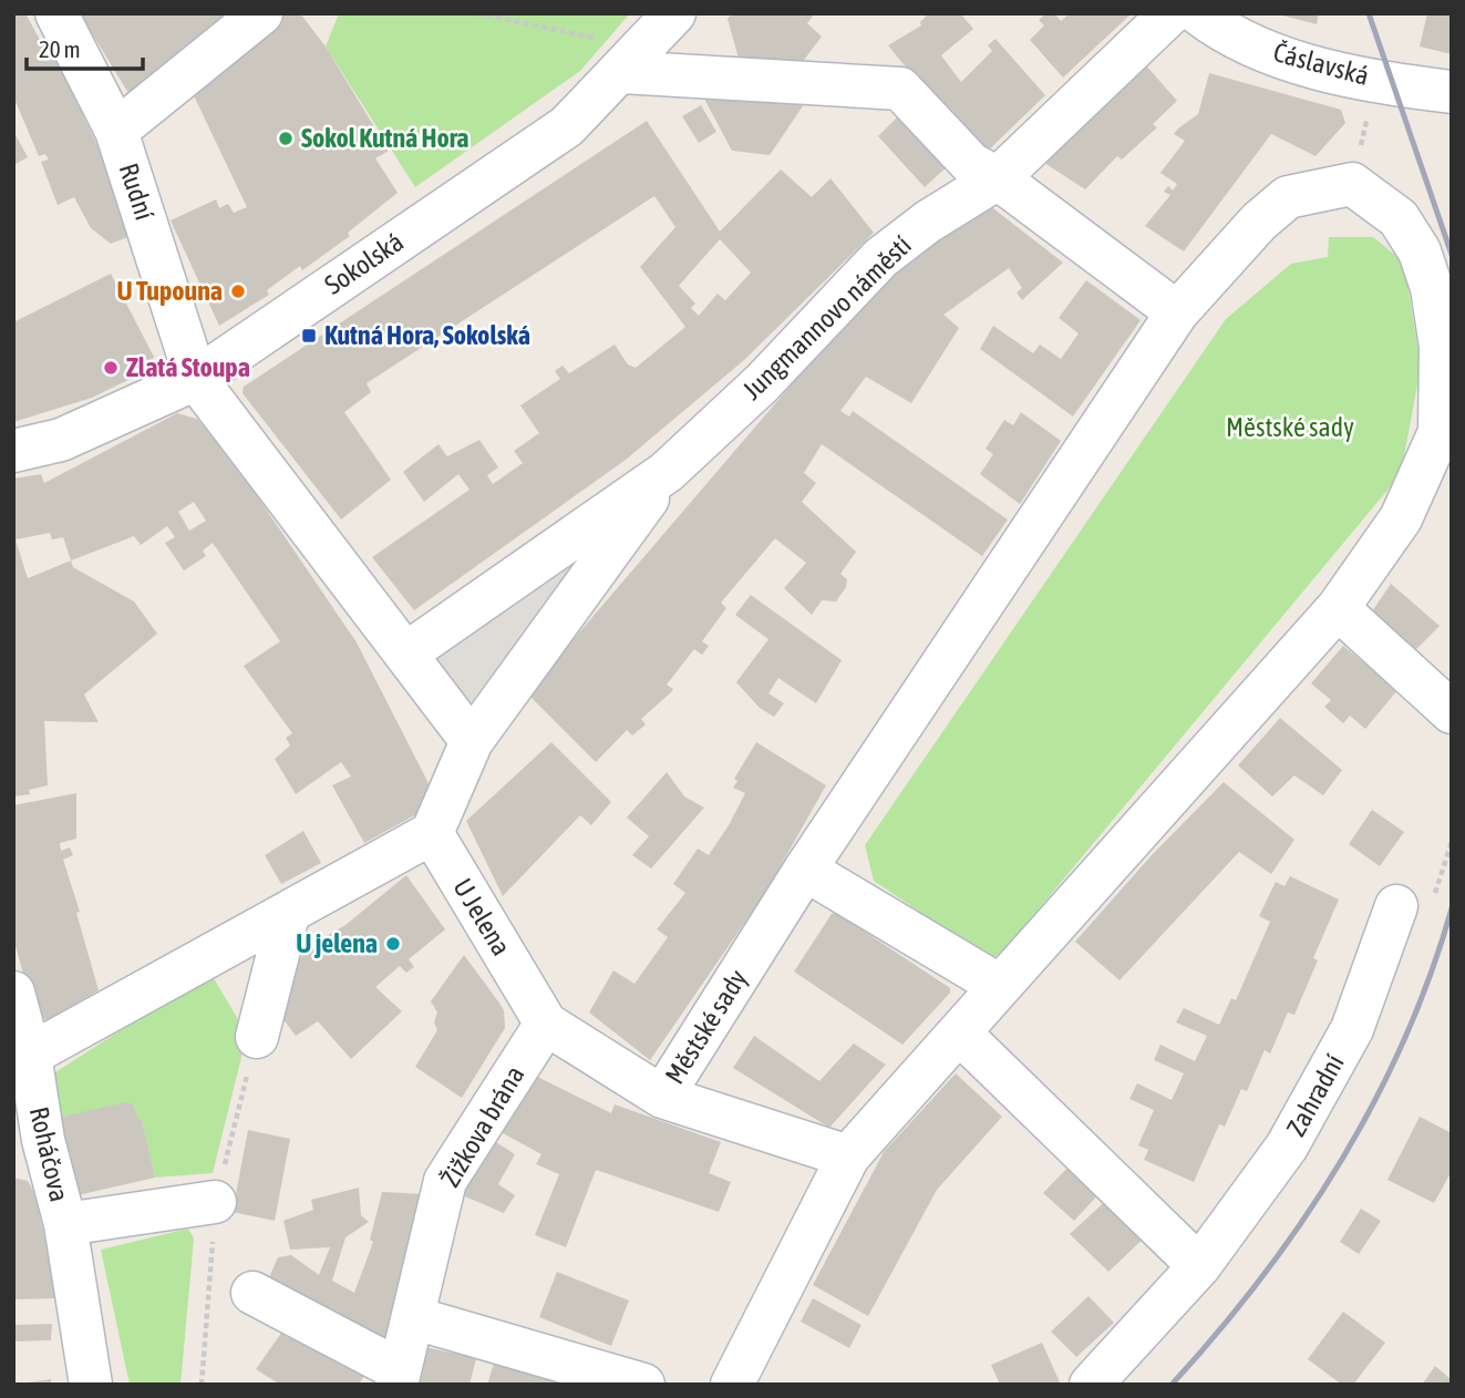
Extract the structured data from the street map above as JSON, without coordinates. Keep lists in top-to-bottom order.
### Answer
{
  "streets": {
    "street": [
      "Čáslavská",
      "Rudní",
      "Sokolská",
      "Jungmannovo náměstí",
      "U Jelena",
      "Městské sady",
      "Zahradní",
      "Žižkova brána",
      "Roháčova"
    ]
  },
  "crossings": [
    ["Rudní", "Sokolská"],
    ["Jungmannovo náměstí", "U Jelena"],
    ["U Jelena", "Městské sady"],
    ["U Jelena", "Žižkova brána"]
  ],
  "parks": ["Městské sady"],
  "places": {
    "other": [
      "Sokol Kutná Hora",
      "U Tupouna",
      "Zlatá Stoupa",
      "U jelena"
    ],
    "transit": ["Kutná Hora, Sokolská"]
  },
  "scale_bar": "20 m"
}
